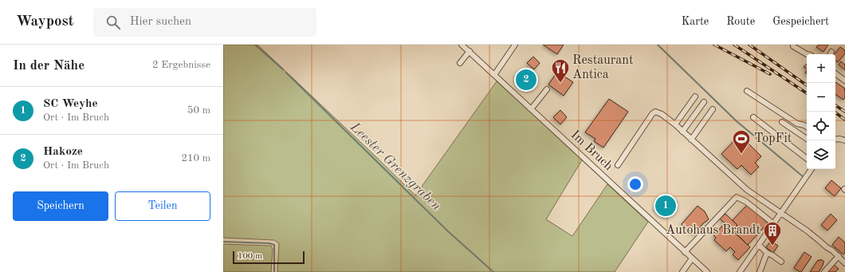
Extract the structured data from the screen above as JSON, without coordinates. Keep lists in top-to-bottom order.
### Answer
{
  "streets": {
    "street": ["Im Bruch"]
  },
  "water": ["Leester Grenzgraben"],
  "places": {
    "restaurant": ["Restaurant Antica"],
    "sports": ["TopFit"],
    "building": ["Autohaus Brandt"]
  },
  "scale_bar": "100 m",
  "page": {
    "header": "Waypost",
    "search": "Hier suchen",
    "nav": ["Karte", "Route", "Gespeichert"],
    "heading": ["In der Nähe", "2 Ergebnisse"],
    "map_buttons": ["+", "−"],
    "pins": ["2", "1"],
    "list": [
      {
        "mark": "1",
        "name": "SC Weyhe",
        "note": "Ort · Im Bruch",
        "value": "50 m"
      },
      {
        "mark": "2",
        "name": "Hakoze",
        "note": "Ort · Im Bruch",
        "value": "210 m"
      }
    ],
    "buttons": ["Speichern", "Teilen"],
    "scale": "100 m"
  }
}
